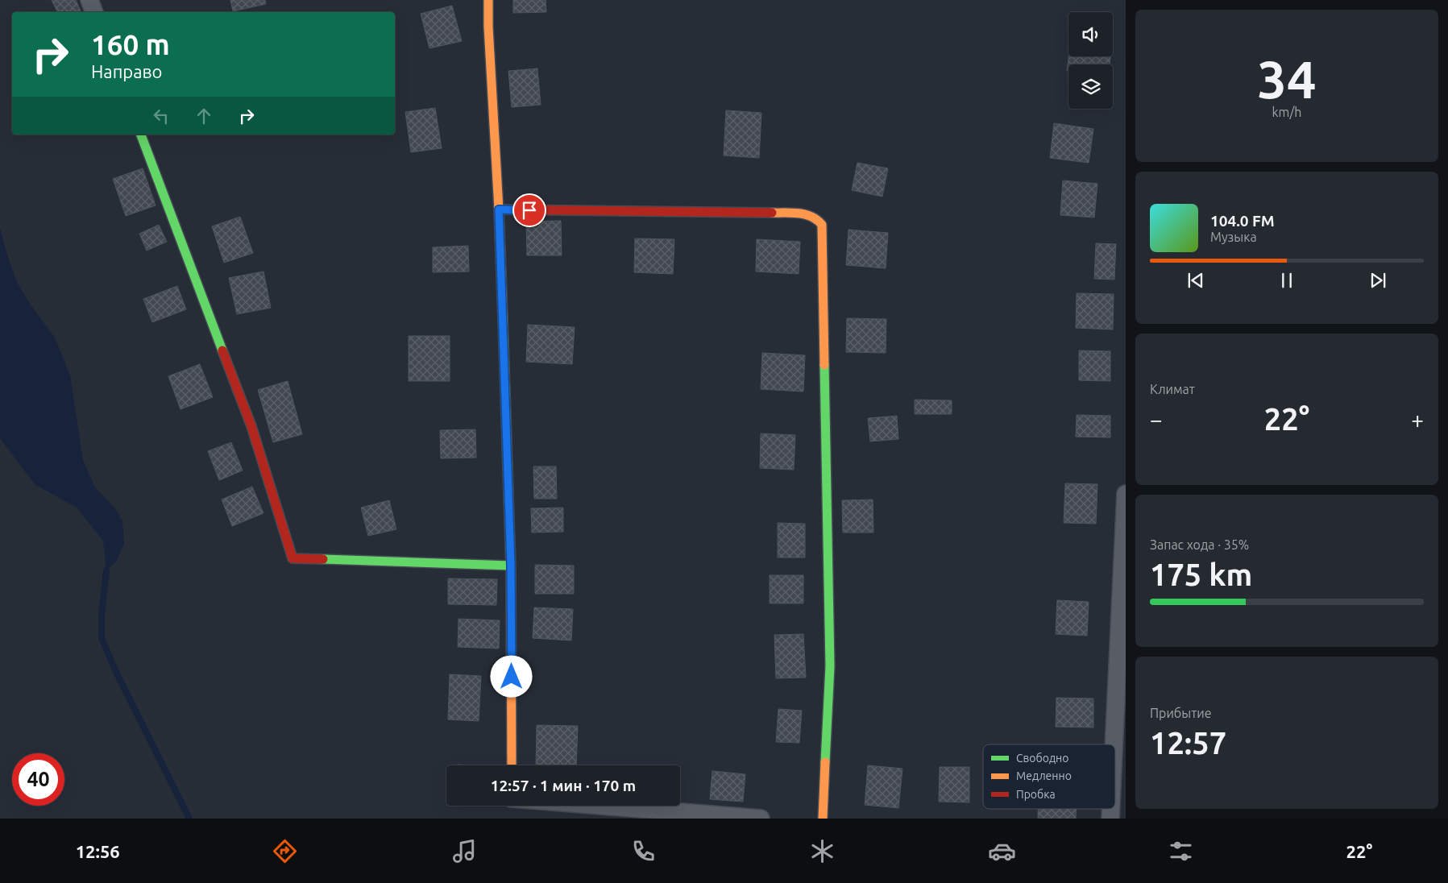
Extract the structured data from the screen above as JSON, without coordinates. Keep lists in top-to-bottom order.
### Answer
{
  "legend": ["Свободно", "Медленно", "Пробка"],
  "page": {
    "tile": [
      ["34", "km/h"],
      "Климат",
      ["Запас хода · 35%", "175 km"],
      ["Прибытие", "12:57"]
    ],
    "turn": ["160 m", "Направо"],
    "song": ["104.0 FM", "Музыка"],
    "heat": ["−", "22°", "+"],
    "limit": "40",
    "trip": "12:57 · 1 мин · 170 m",
    "tabs": ["12:56", "22°"]
  }
}
